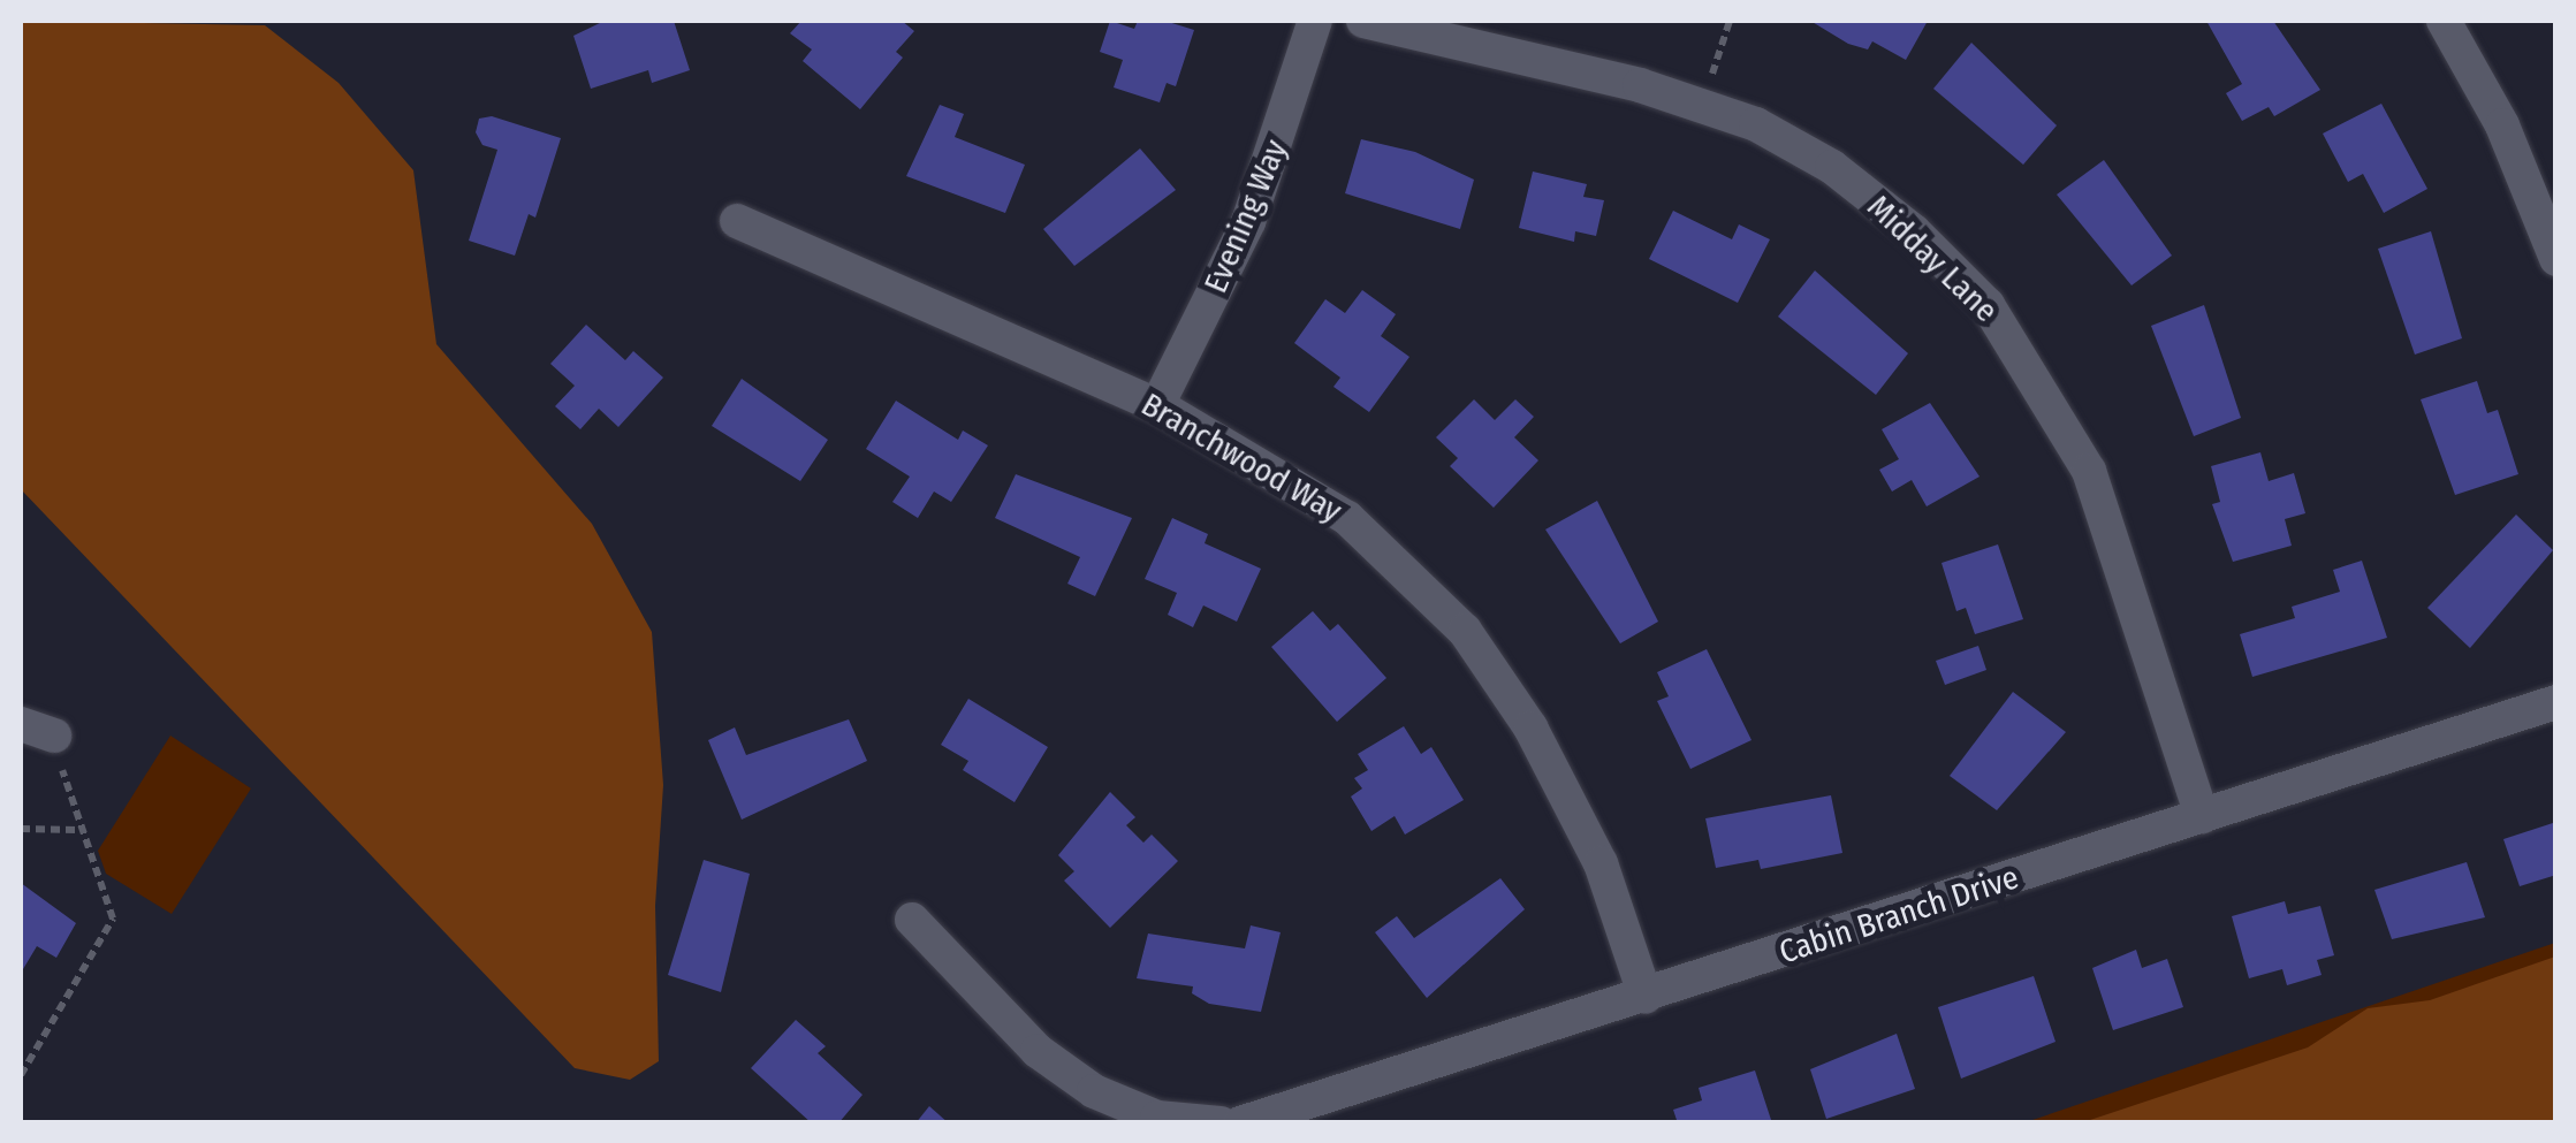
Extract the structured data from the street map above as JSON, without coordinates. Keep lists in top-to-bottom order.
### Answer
{
  "streets": {
    "street": [
      "Evening Way",
      "Midday Lane",
      "Branchwood Way",
      "Cabin Branch Drive"
    ]
  },
  "crossings": [
    ["Evening Way", "Branchwood Way"],
    ["Midday Lane", "Cabin Branch Drive"],
    ["Branchwood Way", "Cabin Branch Drive"]
  ]
}
